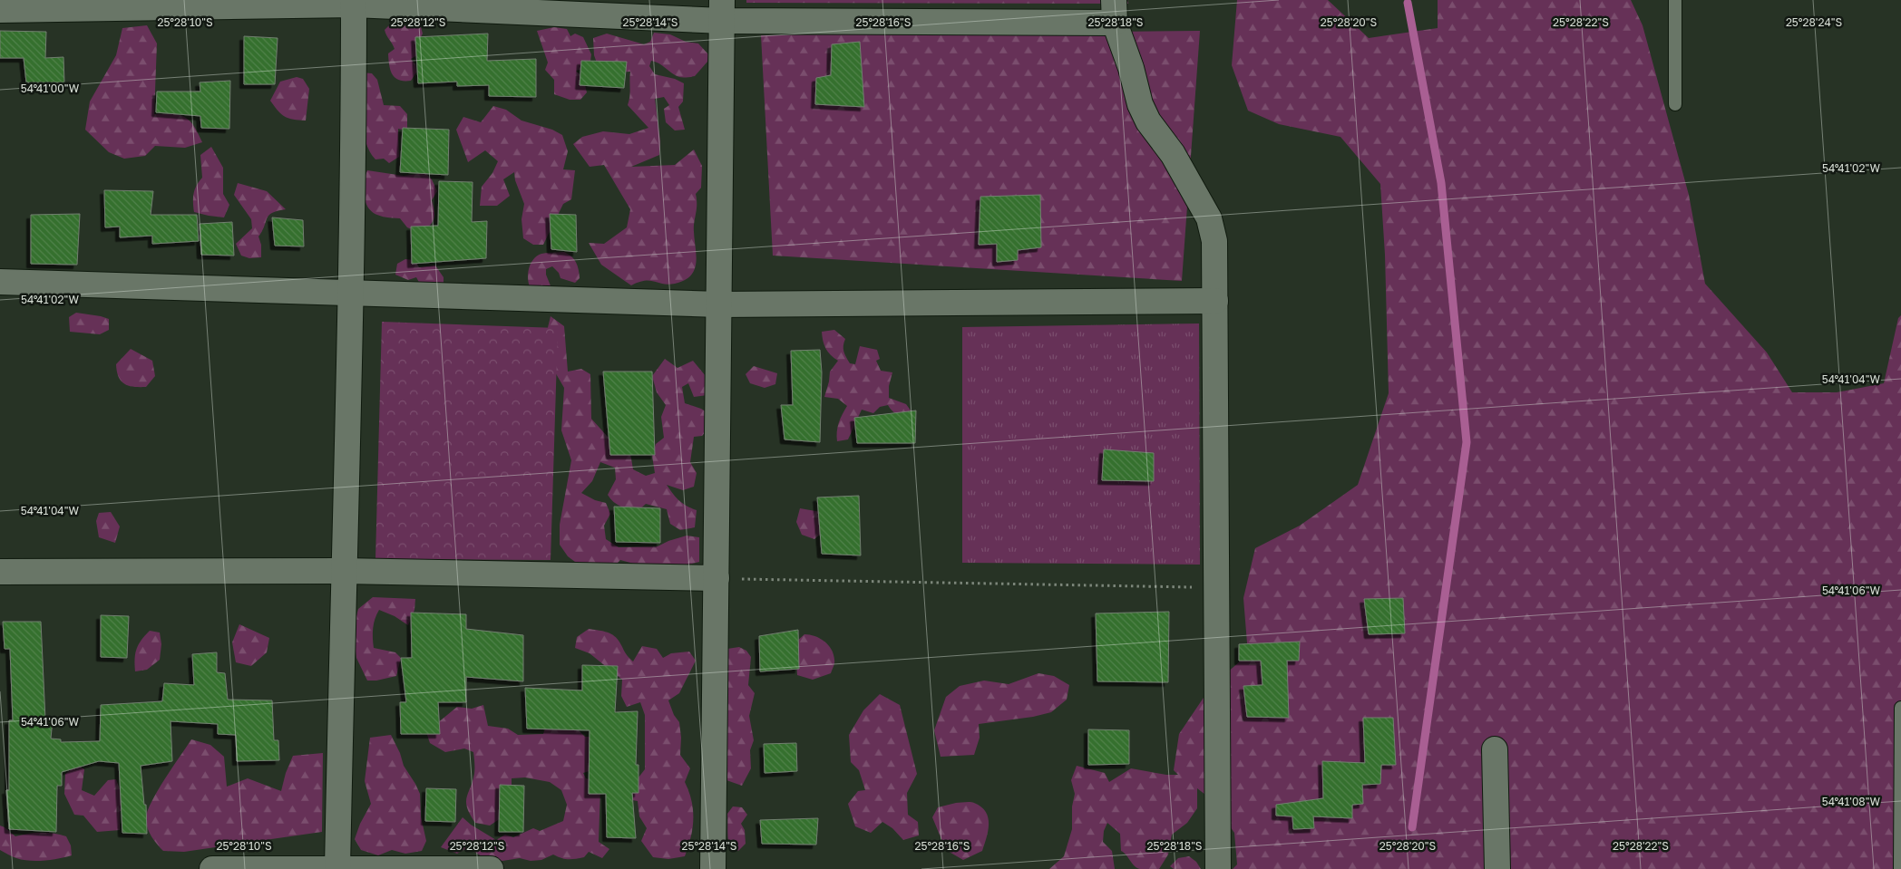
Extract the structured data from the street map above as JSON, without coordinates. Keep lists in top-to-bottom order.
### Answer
{
  "coordinates": [
    "25°28'10\"S",
    "25°28'12\"S",
    "25°28'14\"S",
    "25°28'16\"S",
    "25°28'18\"S",
    "25°28'20\"S",
    "25°28'22\"S",
    "25°28'24\"S",
    "54°41'00\"W",
    "54°41'02\"W",
    "54°41'04\"W",
    "54°41'06\"W",
    "54°41'08\"W"
  ]
}
